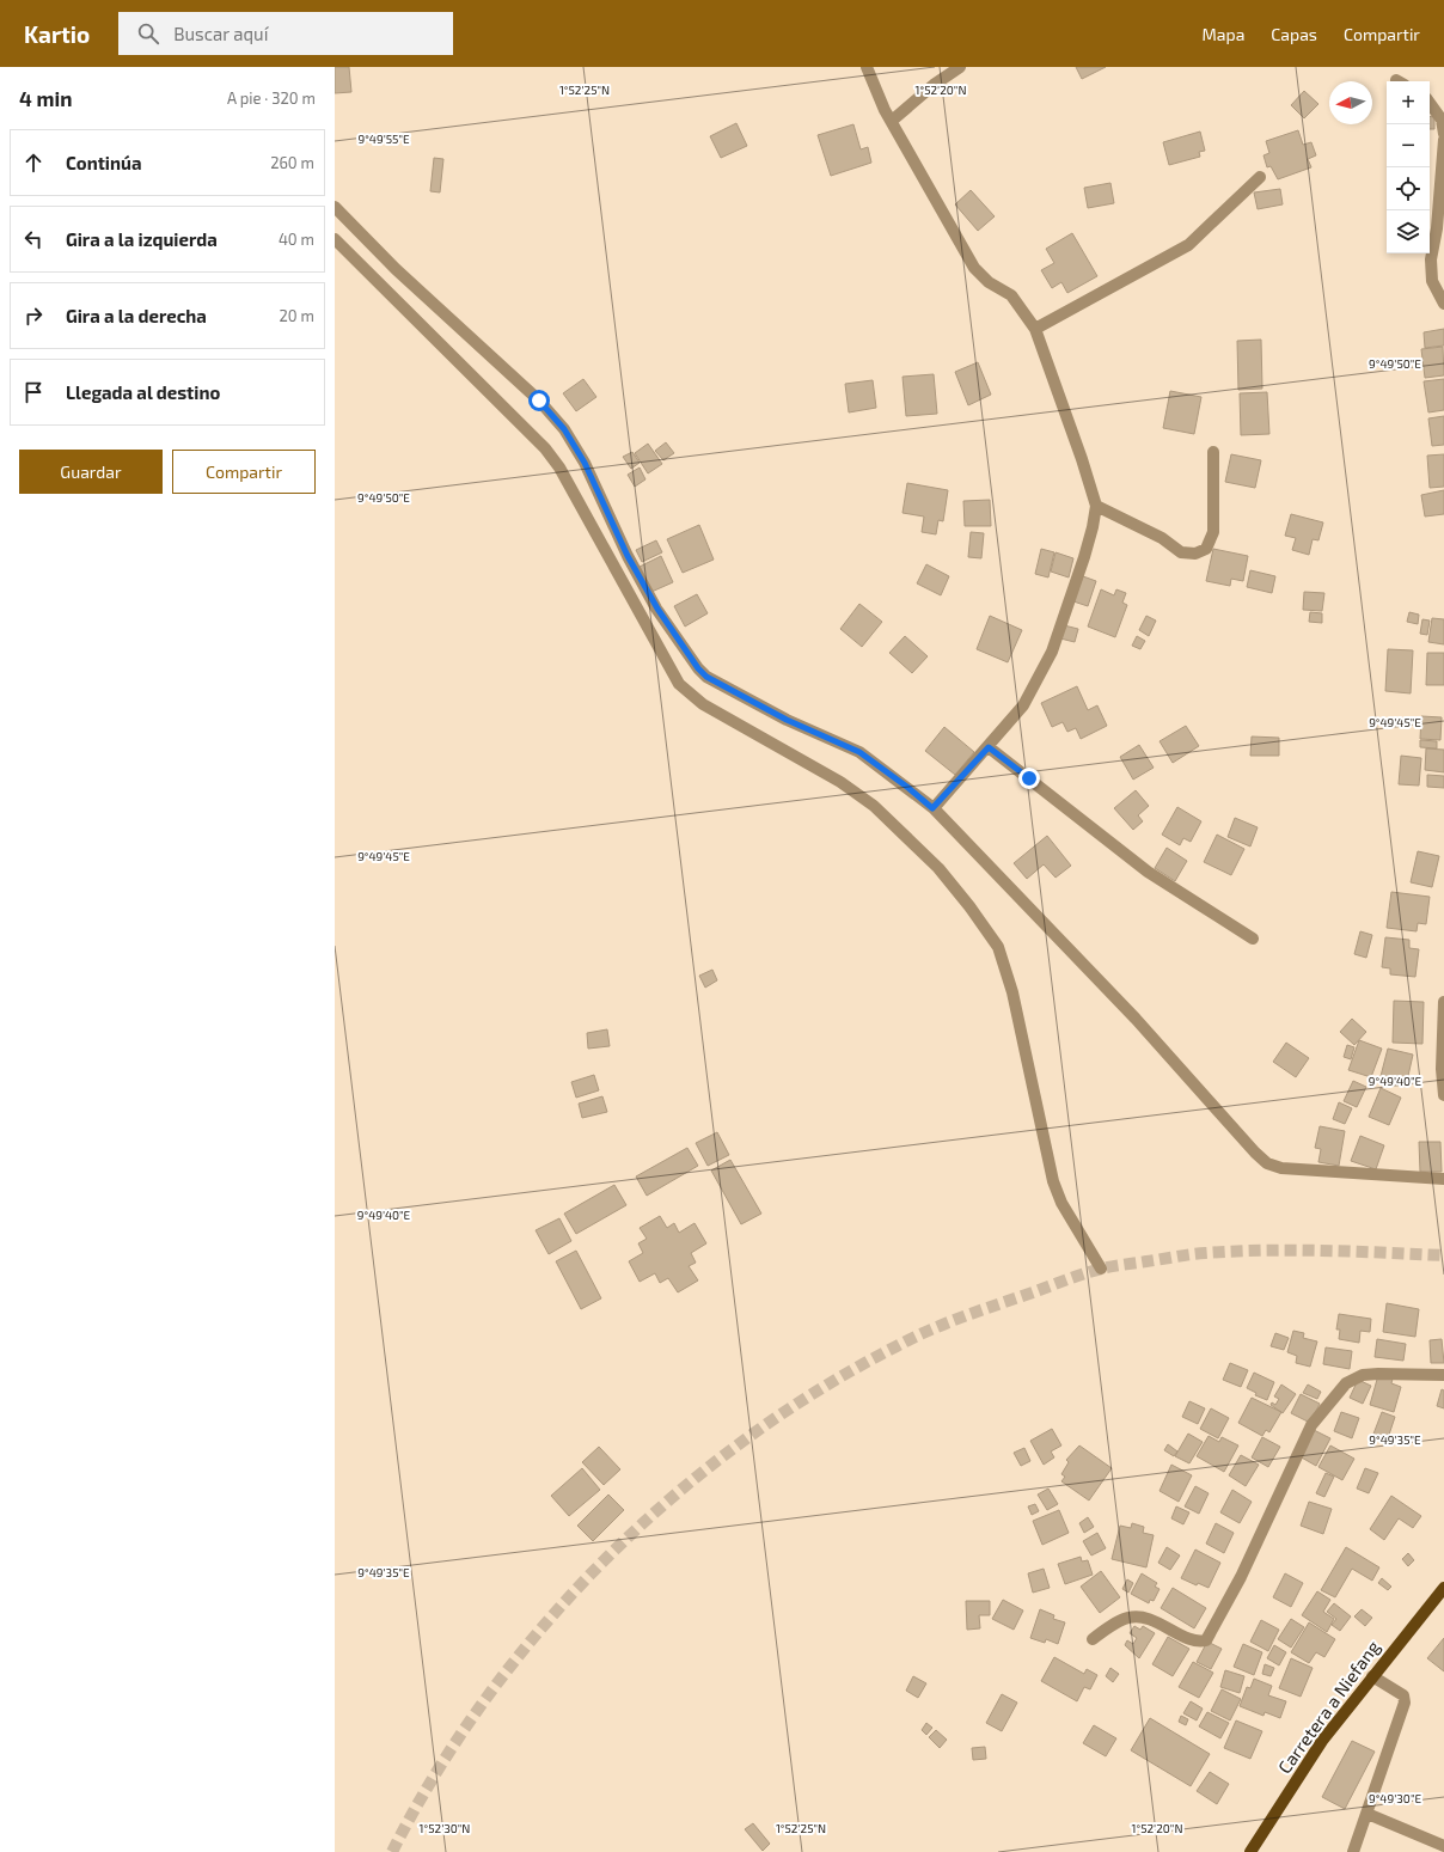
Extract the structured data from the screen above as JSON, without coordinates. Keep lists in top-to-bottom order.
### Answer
{
  "streets": {
    "main road": ["Carretera a Niefang"]
  },
  "north": "left",
  "page": {
    "header": "Kartio",
    "search": "Buscar aquí",
    "nav": ["Mapa", "Capas", "Compartir"],
    "heading": ["4 min", "A pie · 320 m"],
    "map_buttons": ["+", "−"],
    "list": [
      ["Continúa", "260 m"],
      ["Gira a la izquierda", "40 m"],
      ["Gira a la derecha", "20 m"],
      "Llegada al destino"
    ],
    "buttons": ["Guardar", "Compartir"]
  },
  "coordinates": [
    "1°52'25\"N",
    "1°52'20\"N",
    "9°49'55\"E",
    "9°49'50\"E",
    "9°49'45\"E",
    "9°49'40\"E",
    "9°49'35\"E",
    "9°49'30\"E",
    "1°52'30\"N"
  ]
}
